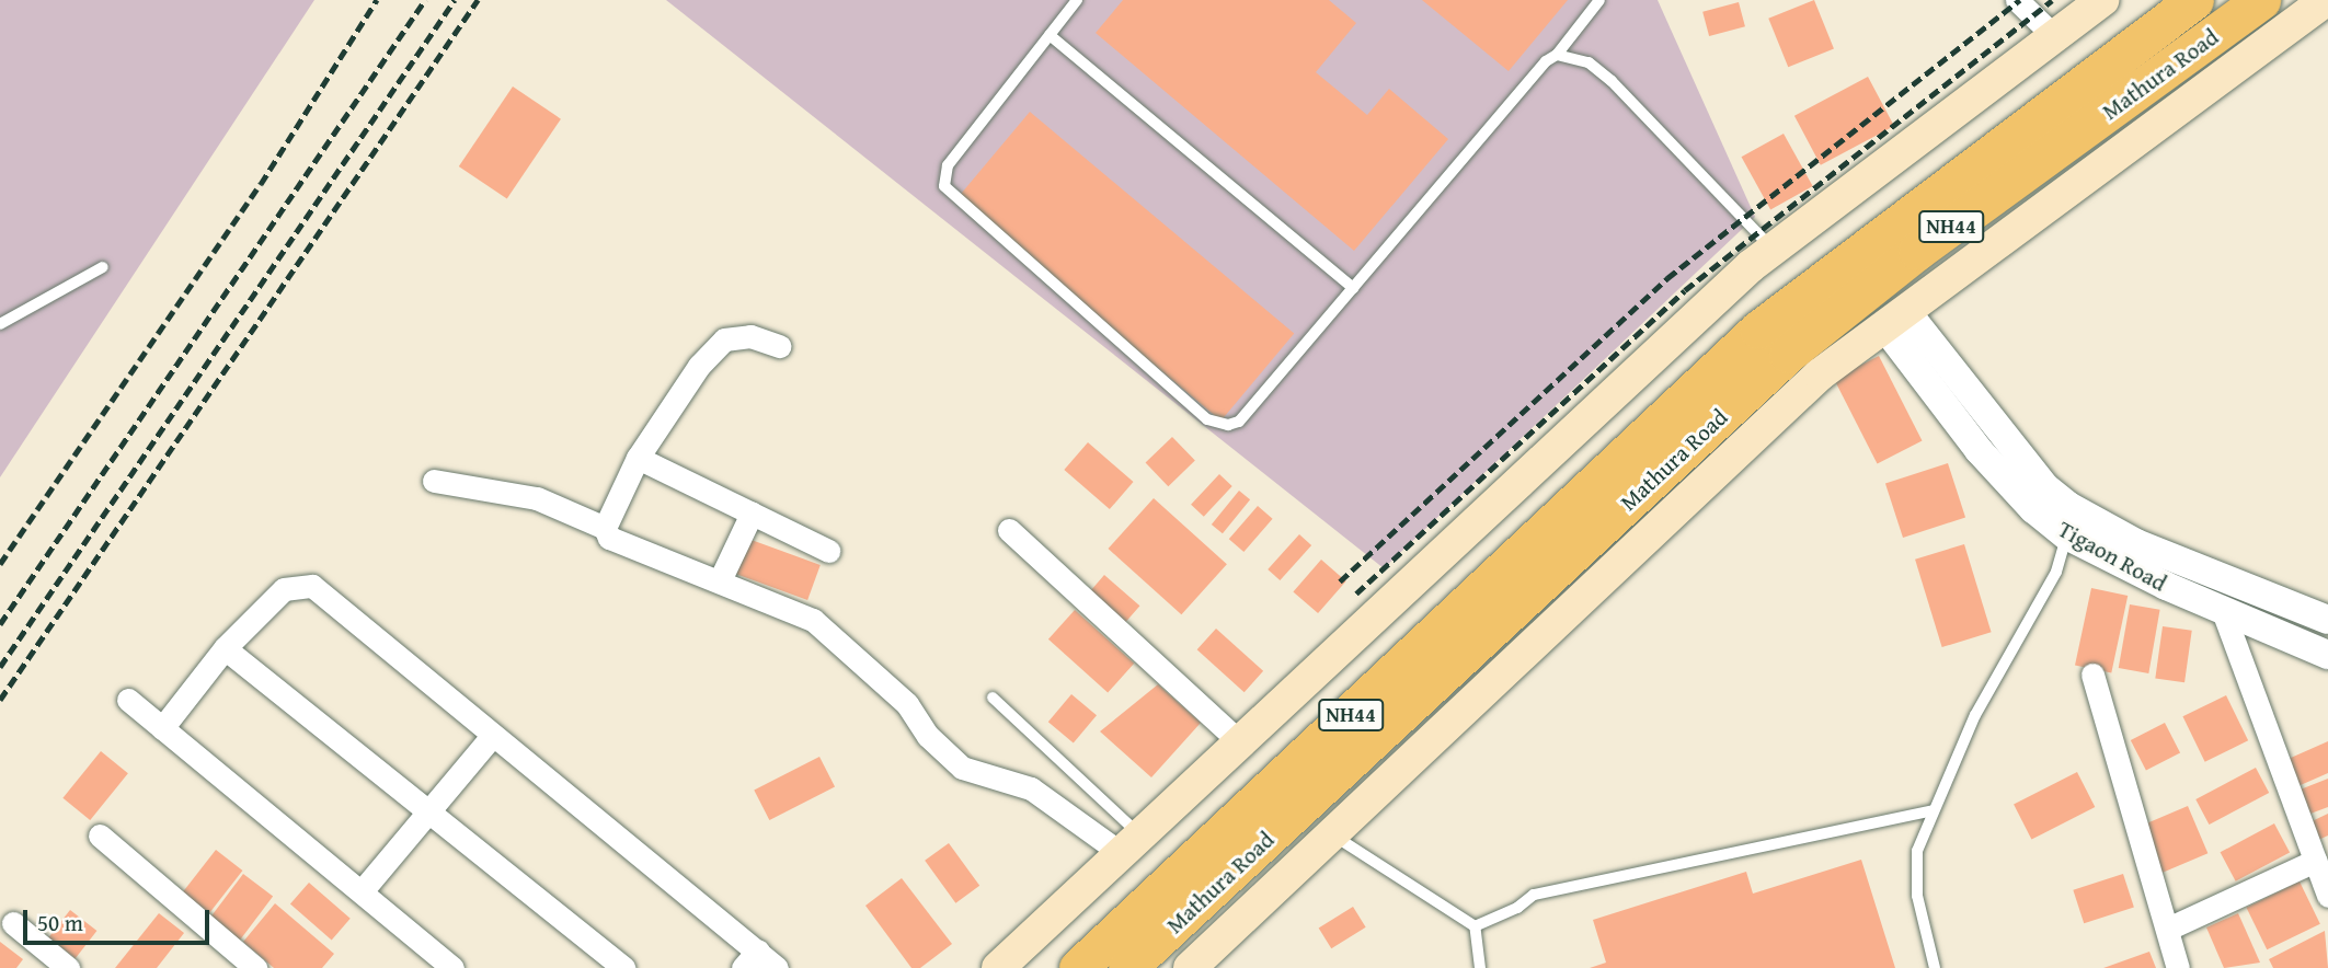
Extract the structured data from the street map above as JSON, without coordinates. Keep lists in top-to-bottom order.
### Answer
{
  "streets": {
    "highway": ["Mathura Road", "NH44"],
    "street": ["Tigaon Road"]
  },
  "scale_bar": "50 m"
}
